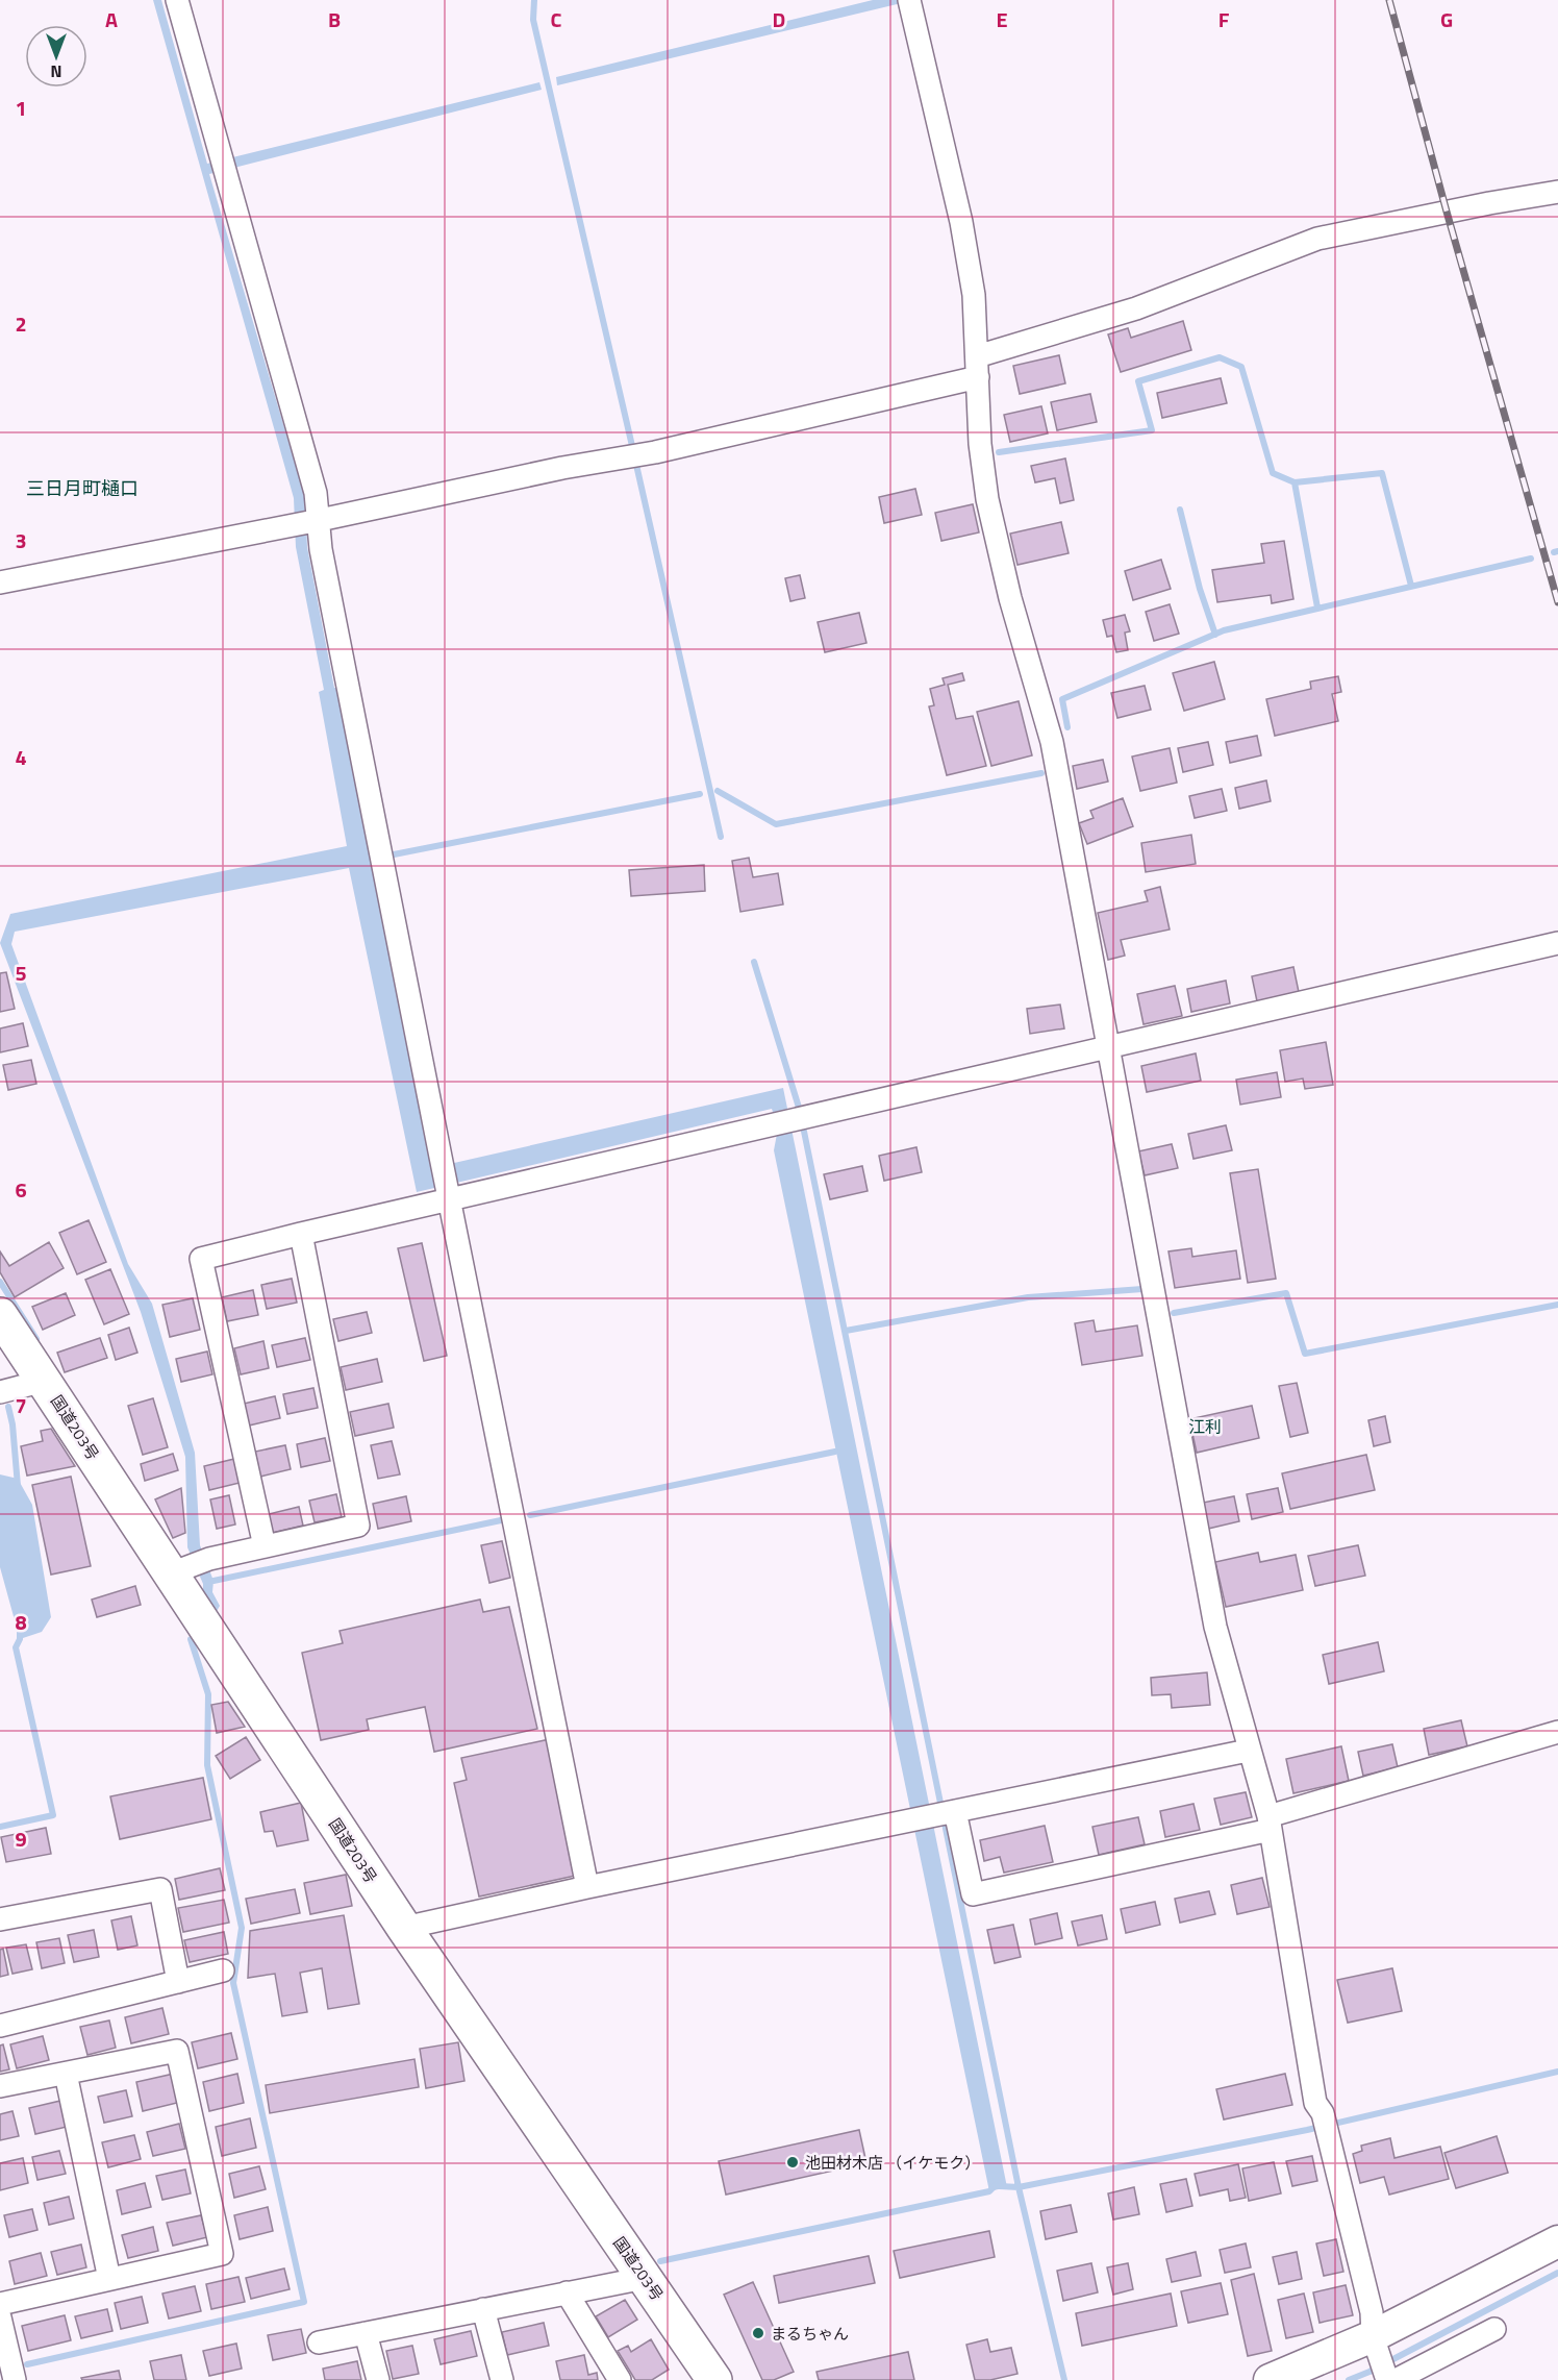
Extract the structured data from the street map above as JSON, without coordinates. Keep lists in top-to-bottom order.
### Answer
{
  "streets": {
    "highway": ["国道203号"]
  },
  "districts": ["三日月町樋口", "江利"],
  "places": ["池田材木店 （イケモク）", "まるちゃん"],
  "north": "bottom",
  "grid": {
    "columns": [
      "A",
      "B",
      "C",
      "D",
      "E",
      "F",
      "G"
    ],
    "rows": [
      "1",
      "2",
      "3",
      "4",
      "5",
      "6",
      "7",
      "8",
      "9"
    ]
  }
}
